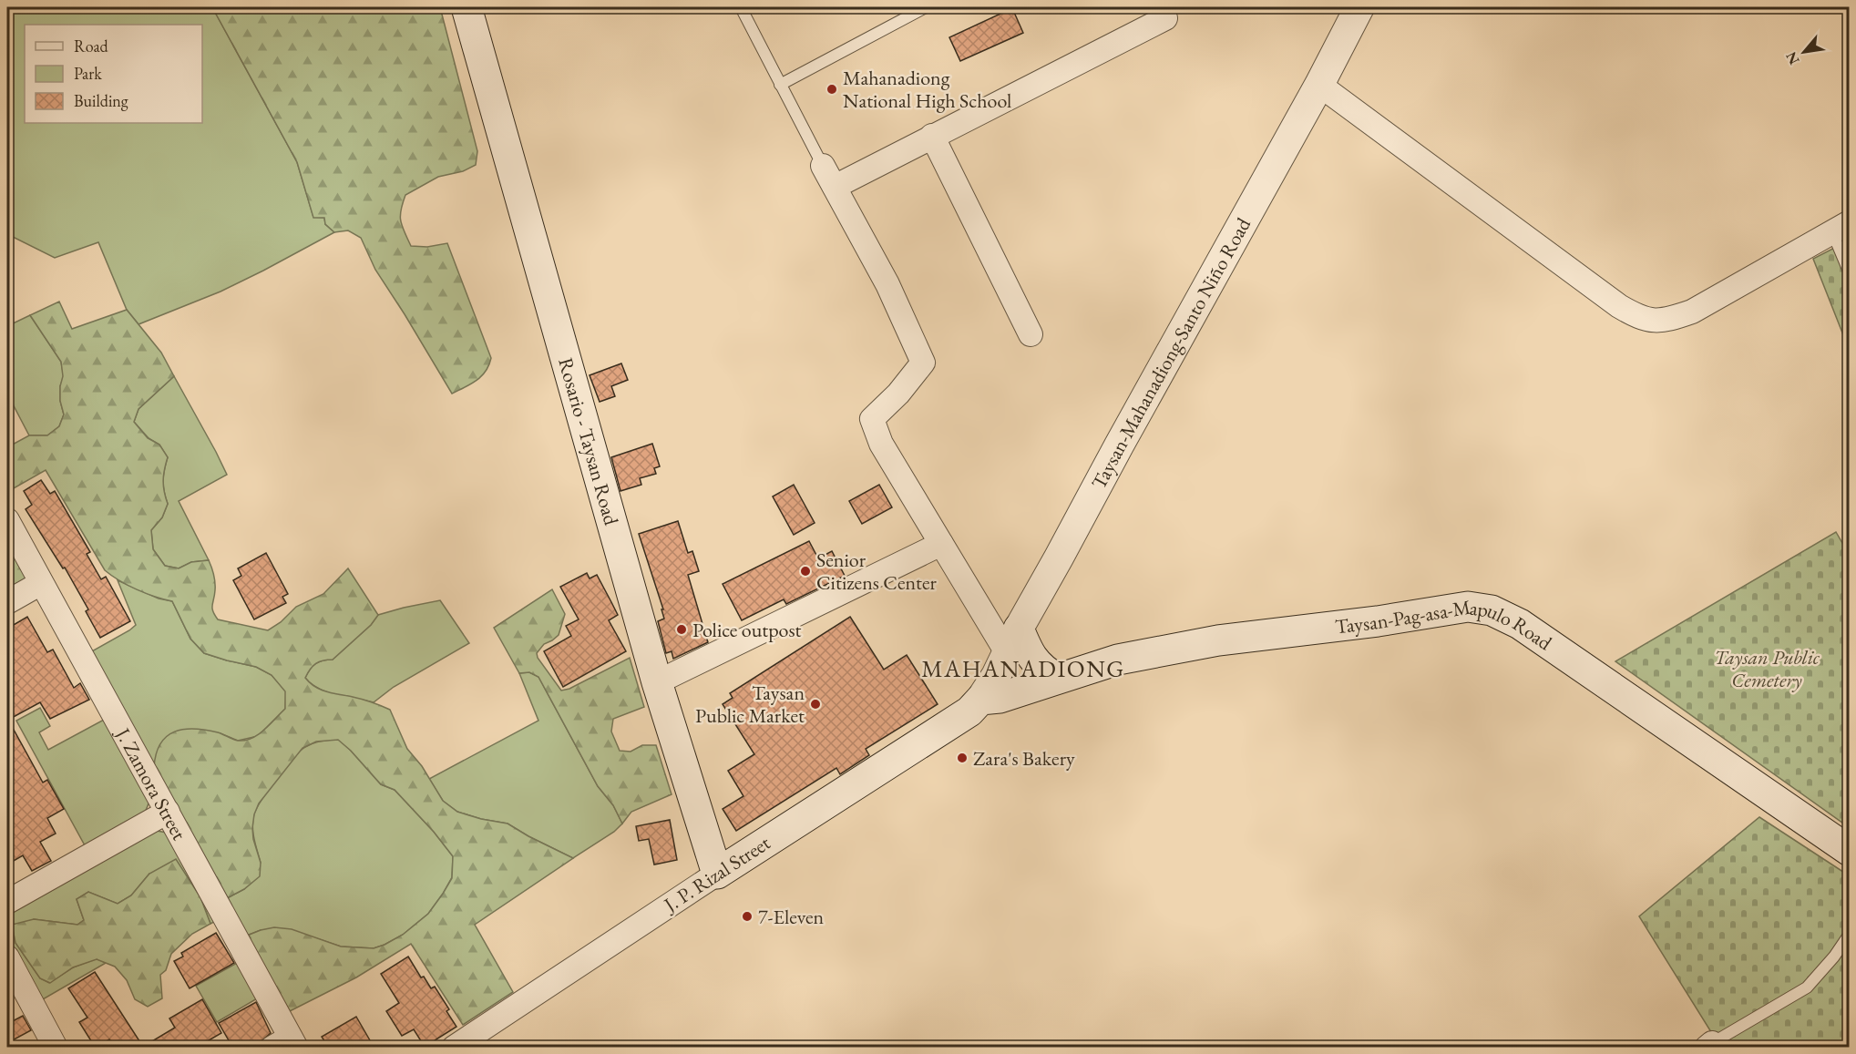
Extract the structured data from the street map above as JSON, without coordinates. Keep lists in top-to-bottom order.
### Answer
{
  "streets": {
    "main road": ["Rosario - Taysan Road", "Taysan-Pag-asa-Mapulo Road", "J. P. Rizal Street"],
    "street": ["Taysan-Mahanadiong-Santo Niño Road", "J. Zamora Street"]
  },
  "crossings": [
    ["Taysan-Mahanadiong-Santo Niño Road", "Taysan-Pag-asa-Mapulo Road"],
    ["Taysan-Mahanadiong-Santo Niño Road", "J. P. Rizal Street"],
    ["Rosario - Taysan Road", "J. P. Rizal Street"],
    ["Taysan-Pag-asa-Mapulo Road", "J. P. Rizal Street"]
  ],
  "districts": ["MAHANADIONG"],
  "parks": ["Taysan Public Cemetery"],
  "places": [
    "Mahanadiong National High School",
    "Senior Citizens Center",
    "Police outpost",
    "Taysan Public Market",
    "Zara's Bakery",
    "7-Eleven"
  ],
  "legend": ["Road", "Park", "Building"],
  "north": "bottom left"
}
